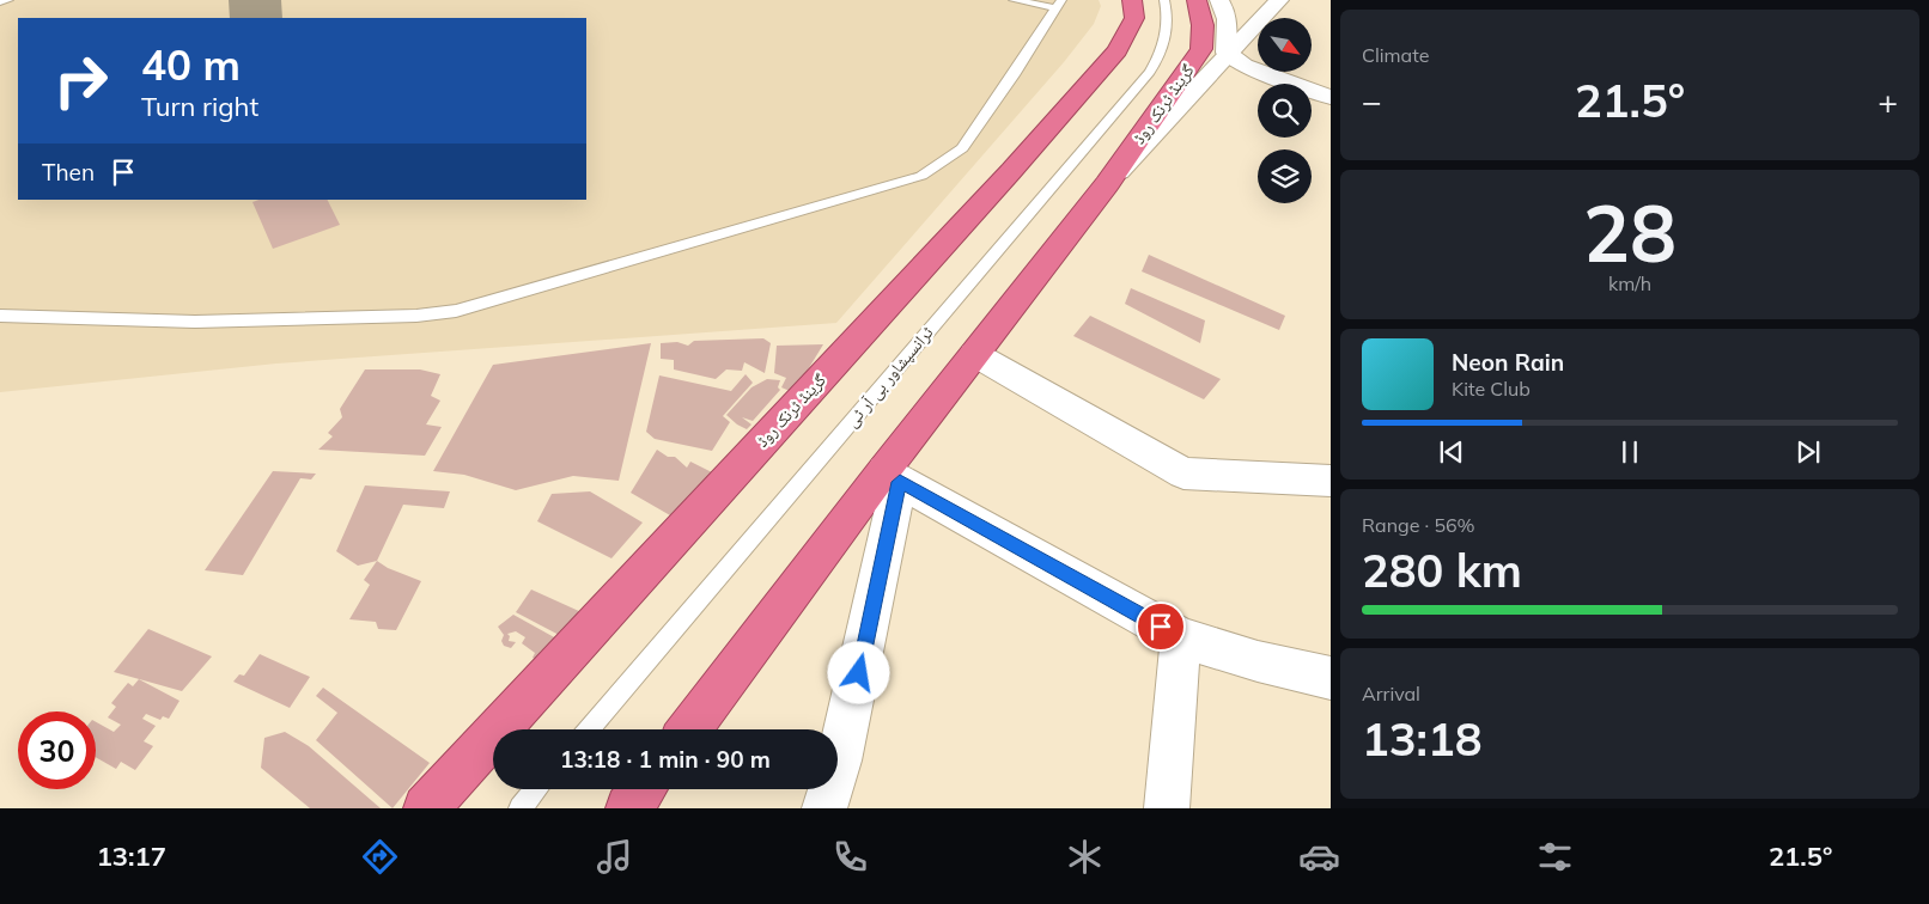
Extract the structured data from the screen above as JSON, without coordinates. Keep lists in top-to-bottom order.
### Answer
{
  "streets": {
    "highway": ["گرینڈ ٹرنک روڈ"],
    "lane": ["ٹرانسپشاور بی آر ٹی"]
  },
  "north": "bottom right",
  "page": {
    "tile": [
      "Climate",
      ["28", "km/h"],
      ["Range · 56%", "280 km"],
      ["Arrival", "13:18"]
    ],
    "turn": ["40 m", "Turn right"],
    "heat": ["−", "21.5°", "+"],
    "then": "Then",
    "song": ["Neon Rain", "Kite Club"],
    "limit": "30",
    "trip": "13:18 · 1 min · 90 m",
    "tabs": ["13:17", "21.5°"]
  }
}
